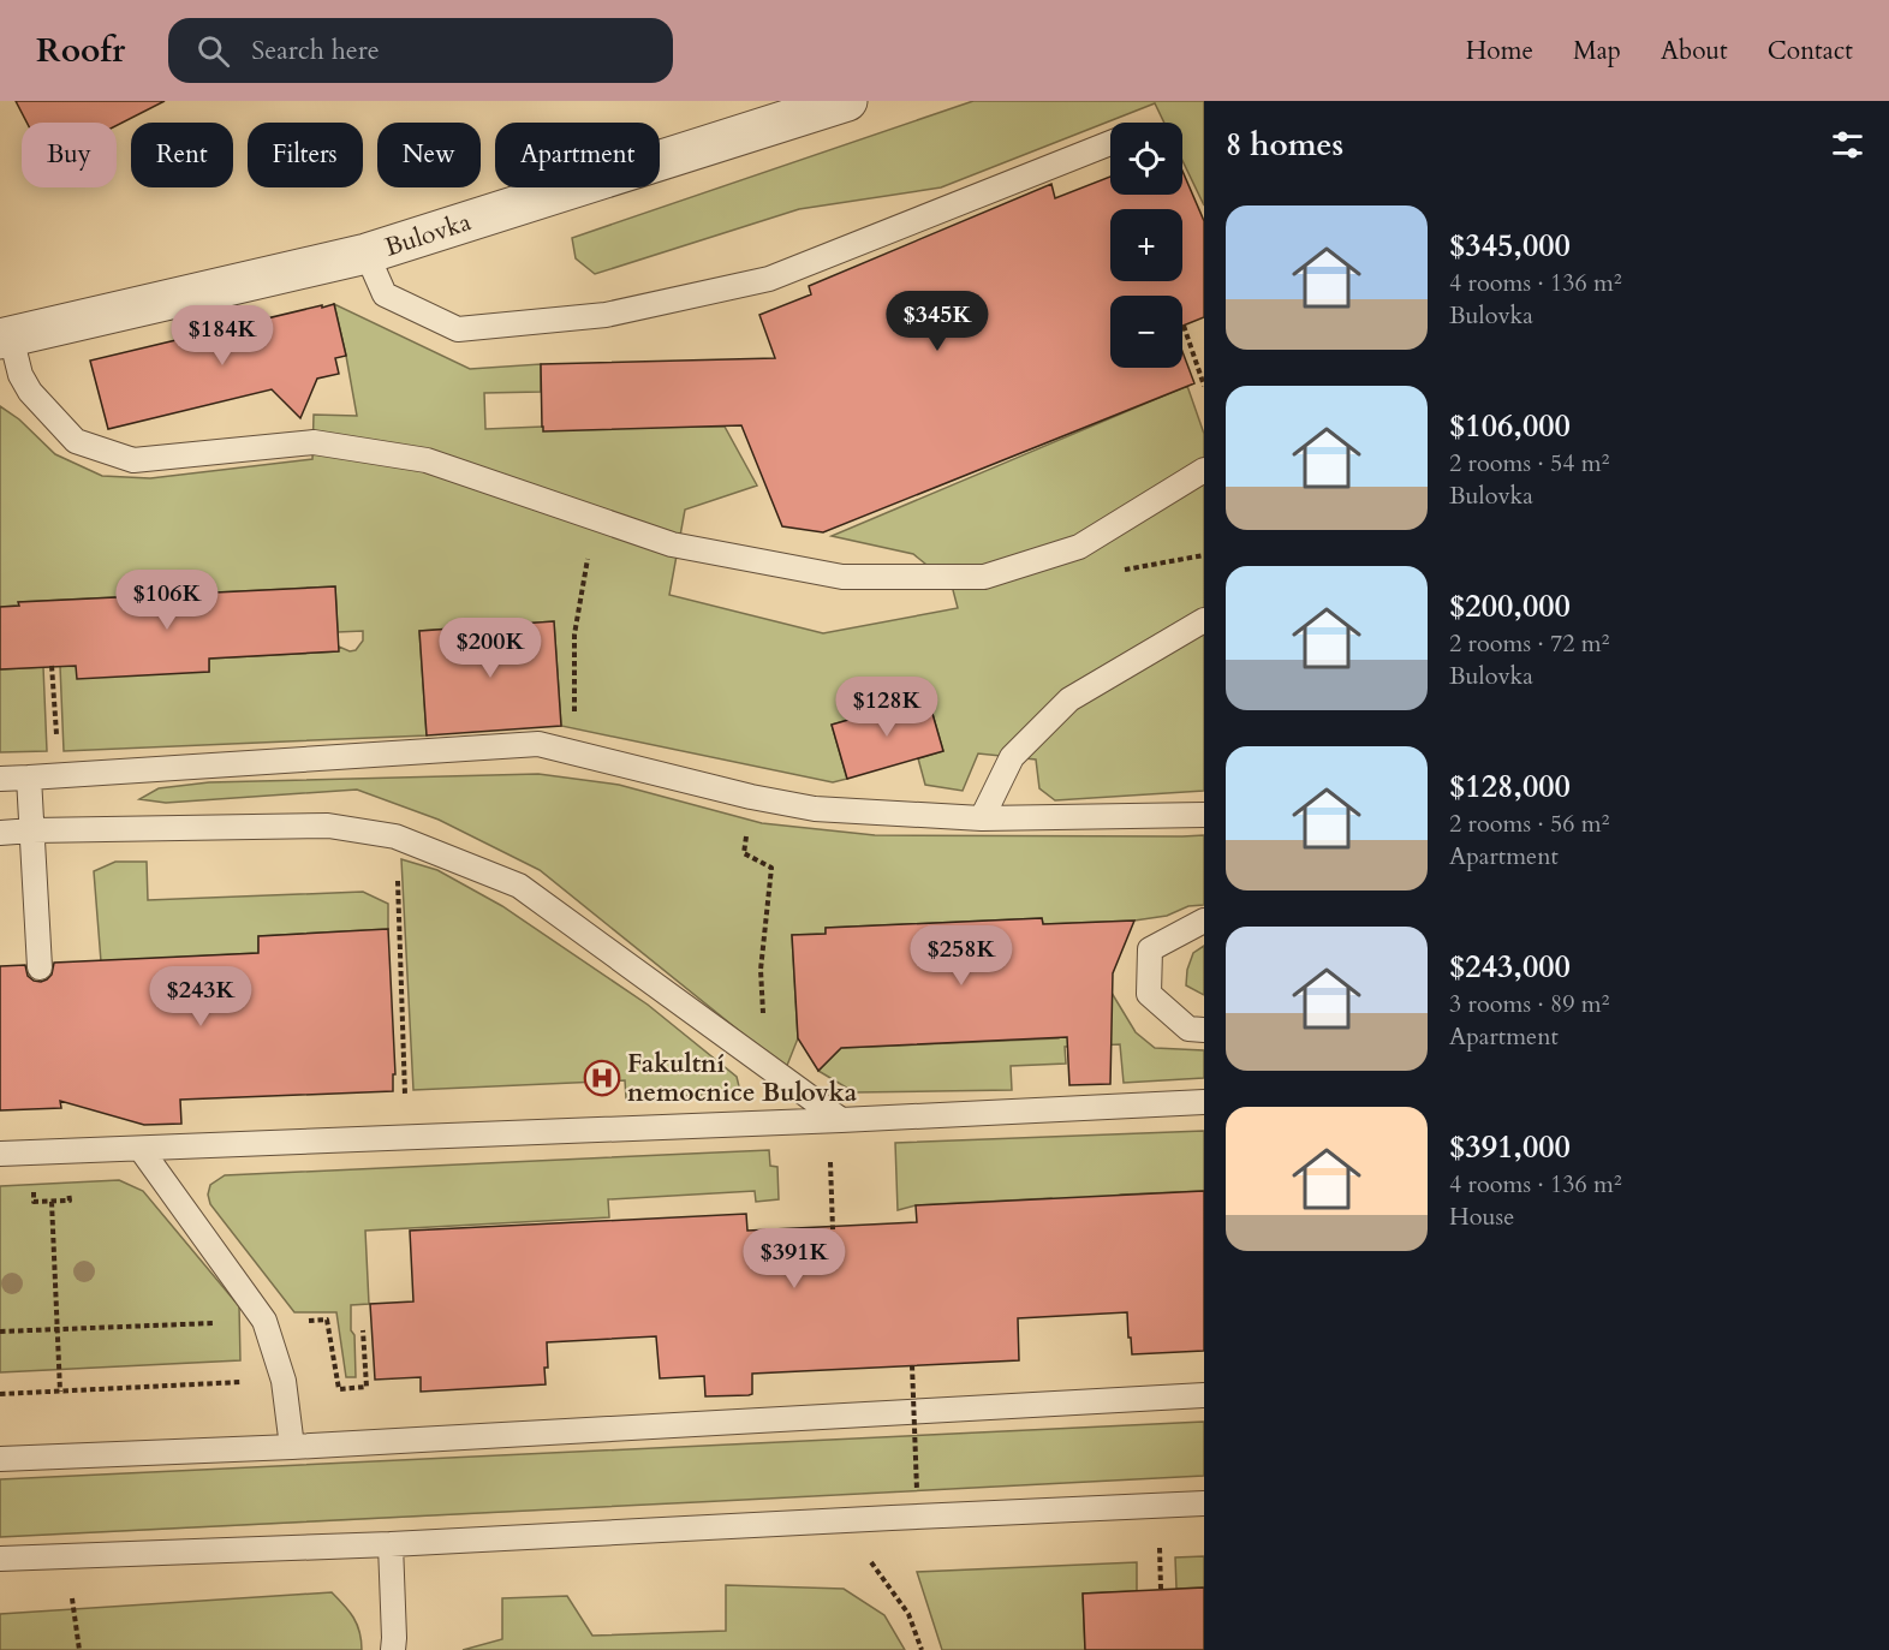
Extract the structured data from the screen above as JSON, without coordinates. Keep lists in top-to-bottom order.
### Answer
{
  "streets": {
    "street": ["Bulovka"]
  },
  "places": {
    "hospital": ["Fakultní nemocnice Bulovka"]
  },
  "page": {
    "header": "Roofr",
    "search": "Search here",
    "nav": [
      "Home",
      "Map",
      "About",
      "Contact"
    ],
    "heading": "8 homes",
    "map_buttons": ["+", "−"],
    "chip": [
      "Buy",
      "Rent",
      "Filters",
      "New",
      "Apartment"
    ],
    "list": [
      {
        "name": "$345,000",
        "note": "4 rooms · 136 m² · Bulovka"
      },
      {
        "name": "$106,000",
        "note": "2 rooms · 54 m² · Bulovka"
      },
      {
        "name": "$200,000",
        "note": "2 rooms · 72 m² · Bulovka"
      },
      {
        "name": "$128,000",
        "note": "2 rooms · 56 m² · Apartment"
      },
      {
        "name": "$243,000",
        "note": "3 rooms · 89 m² · Apartment"
      },
      {
        "name": "$391,000",
        "note": "4 rooms · 136 m² · House"
      }
    ],
    "price": [
      "$345K",
      "$184K",
      "$106K",
      "$200K",
      "$128K",
      "$258K",
      "$243K",
      "$391K"
    ]
  }
}
